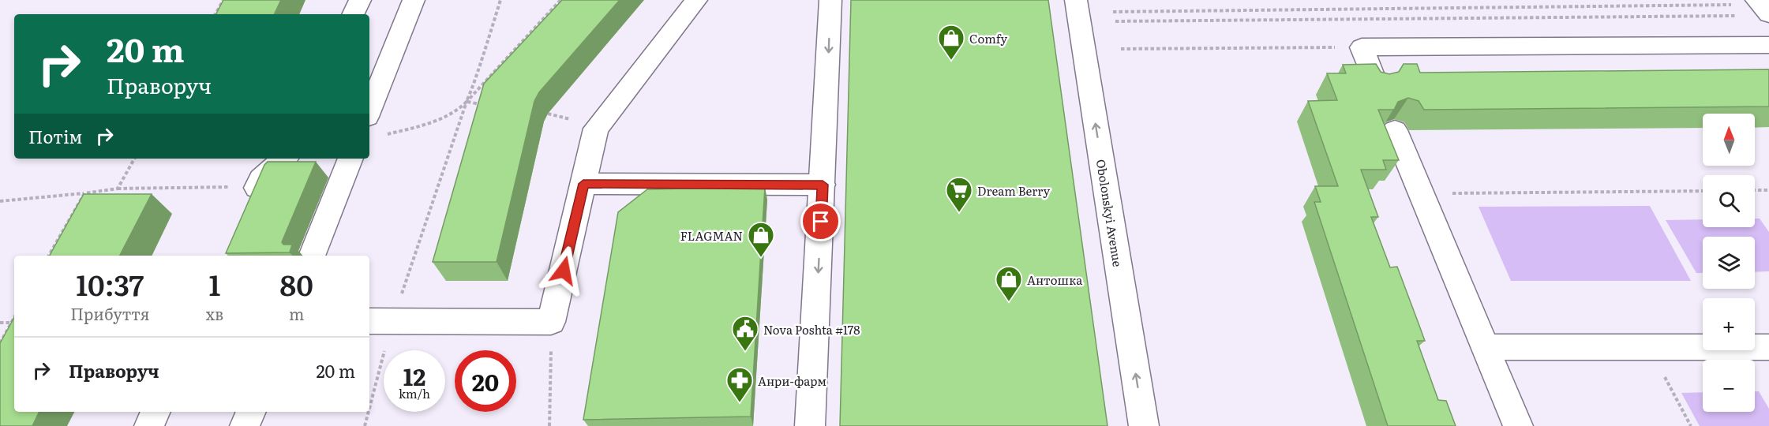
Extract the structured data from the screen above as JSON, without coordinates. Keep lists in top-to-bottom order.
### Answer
{
  "streets": {
    "main road": ["Obolonskyi Avenue"]
  },
  "one_way": ["Obolonskyi Avenue"],
  "places": {
    "shop": ["Comfy", "FLAGMAN", "Антошка"],
    "supermarket": ["Dream Berry"],
    "public building": ["Nova Poshta #178"],
    "pharmacy": ["Анри-фарм"]
  },
  "north": "top",
  "page": {
    "turn": ["20 m", "Праворуч"],
    "map_buttons": ["+", "−"],
    "then": "Потім",
    "eta": [
      "10:37",
      "Прибуття",
      "1",
      "хв",
      "80",
      "m"
    ],
    "list": [
      {
        "name": "Праворуч",
        "value": "20 m"
      }
    ],
    "speed": "12 km/h",
    "limit": "20"
  }
}
